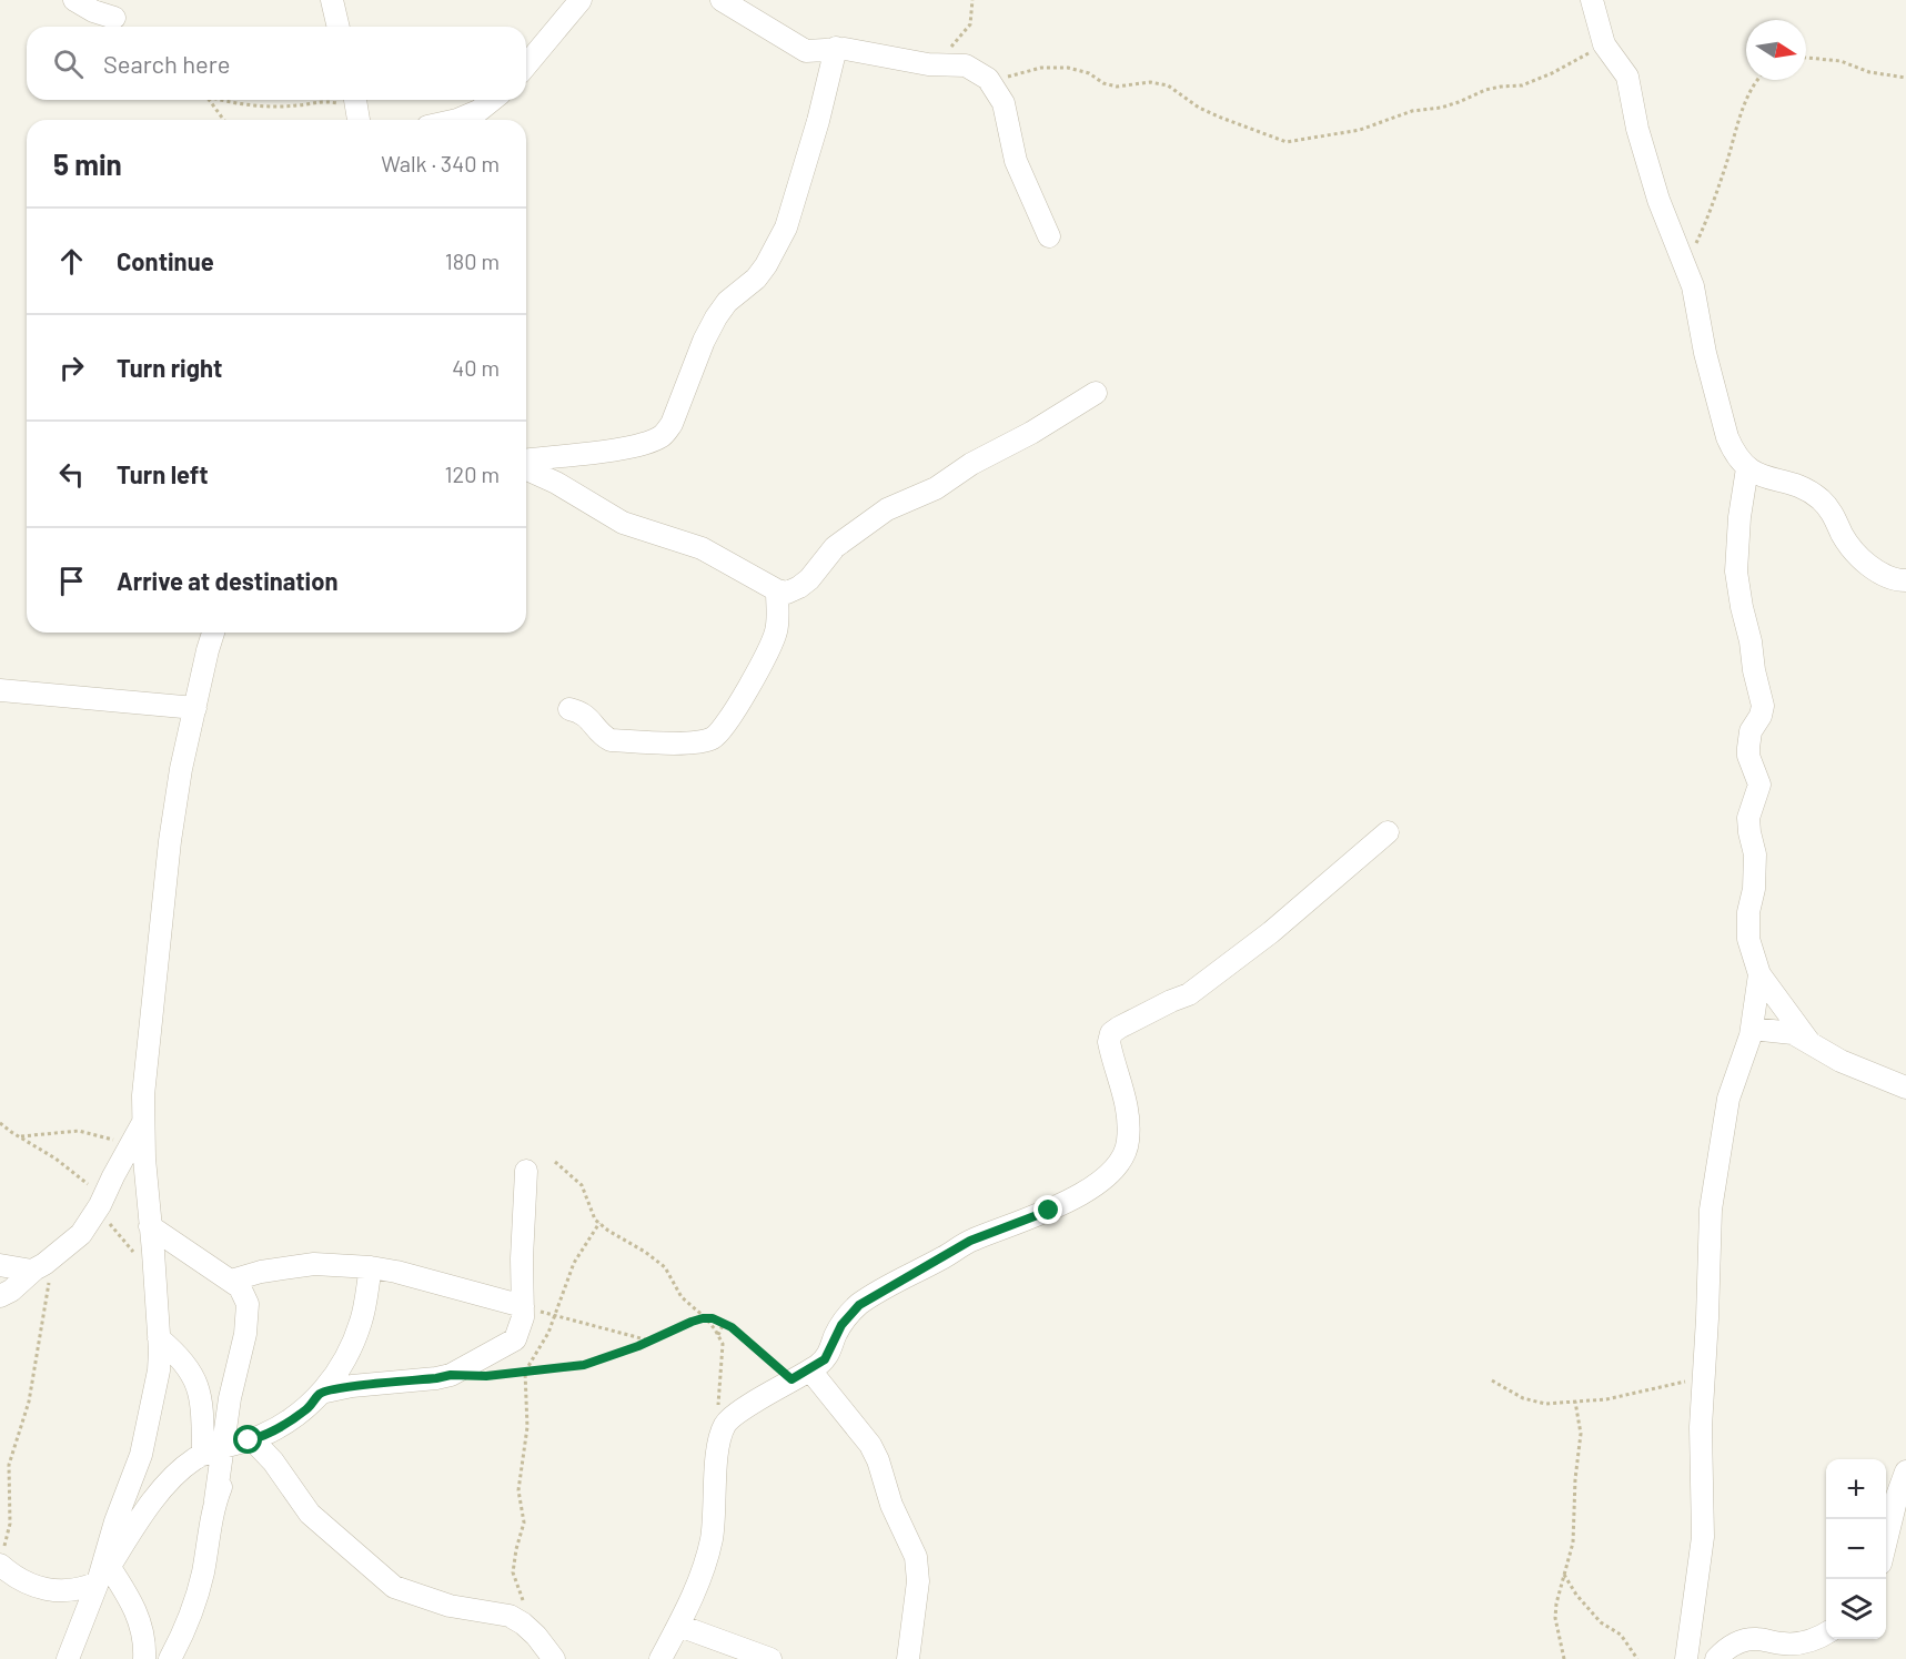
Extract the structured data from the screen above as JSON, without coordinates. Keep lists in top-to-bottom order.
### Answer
{
  "north": "right",
  "page": {
    "search": "Search here",
    "heading": ["5 min", "Walk · 340 m"],
    "list": [
      ["Continue", "180 m"],
      ["Turn right", "40 m"],
      ["Turn left", "120 m"],
      "Arrive at destination"
    ],
    "map_buttons": ["+", "−"]
  }
}
